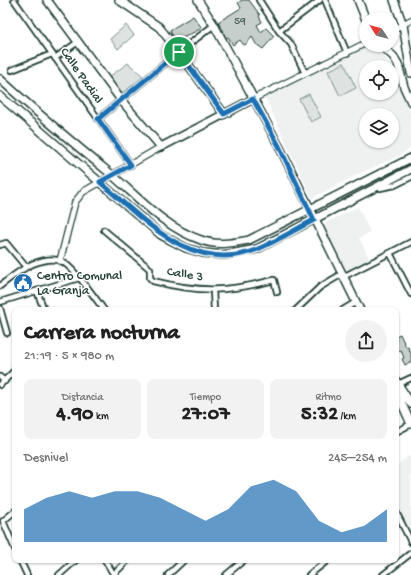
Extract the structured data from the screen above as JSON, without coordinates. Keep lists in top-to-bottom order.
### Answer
{
  "streets": {
    "street": ["Calle Padial", "Calle 3"]
  },
  "places": {
    "public building": ["Centro Comunal La Granja"]
  },
  "house_numbers": ["59"],
  "north": "top left",
  "page": {
    "heading": ["Carrera nocturna", "21:19 · 5 × 980 m"],
    "stats": [
      ["Distancia", "4.90 km"],
      ["Tiempo", "27:07"],
      ["Ritmo", "5:32 /km"]
    ],
    "chart": ["Desnivel", "245–254 m"]
  }
}
